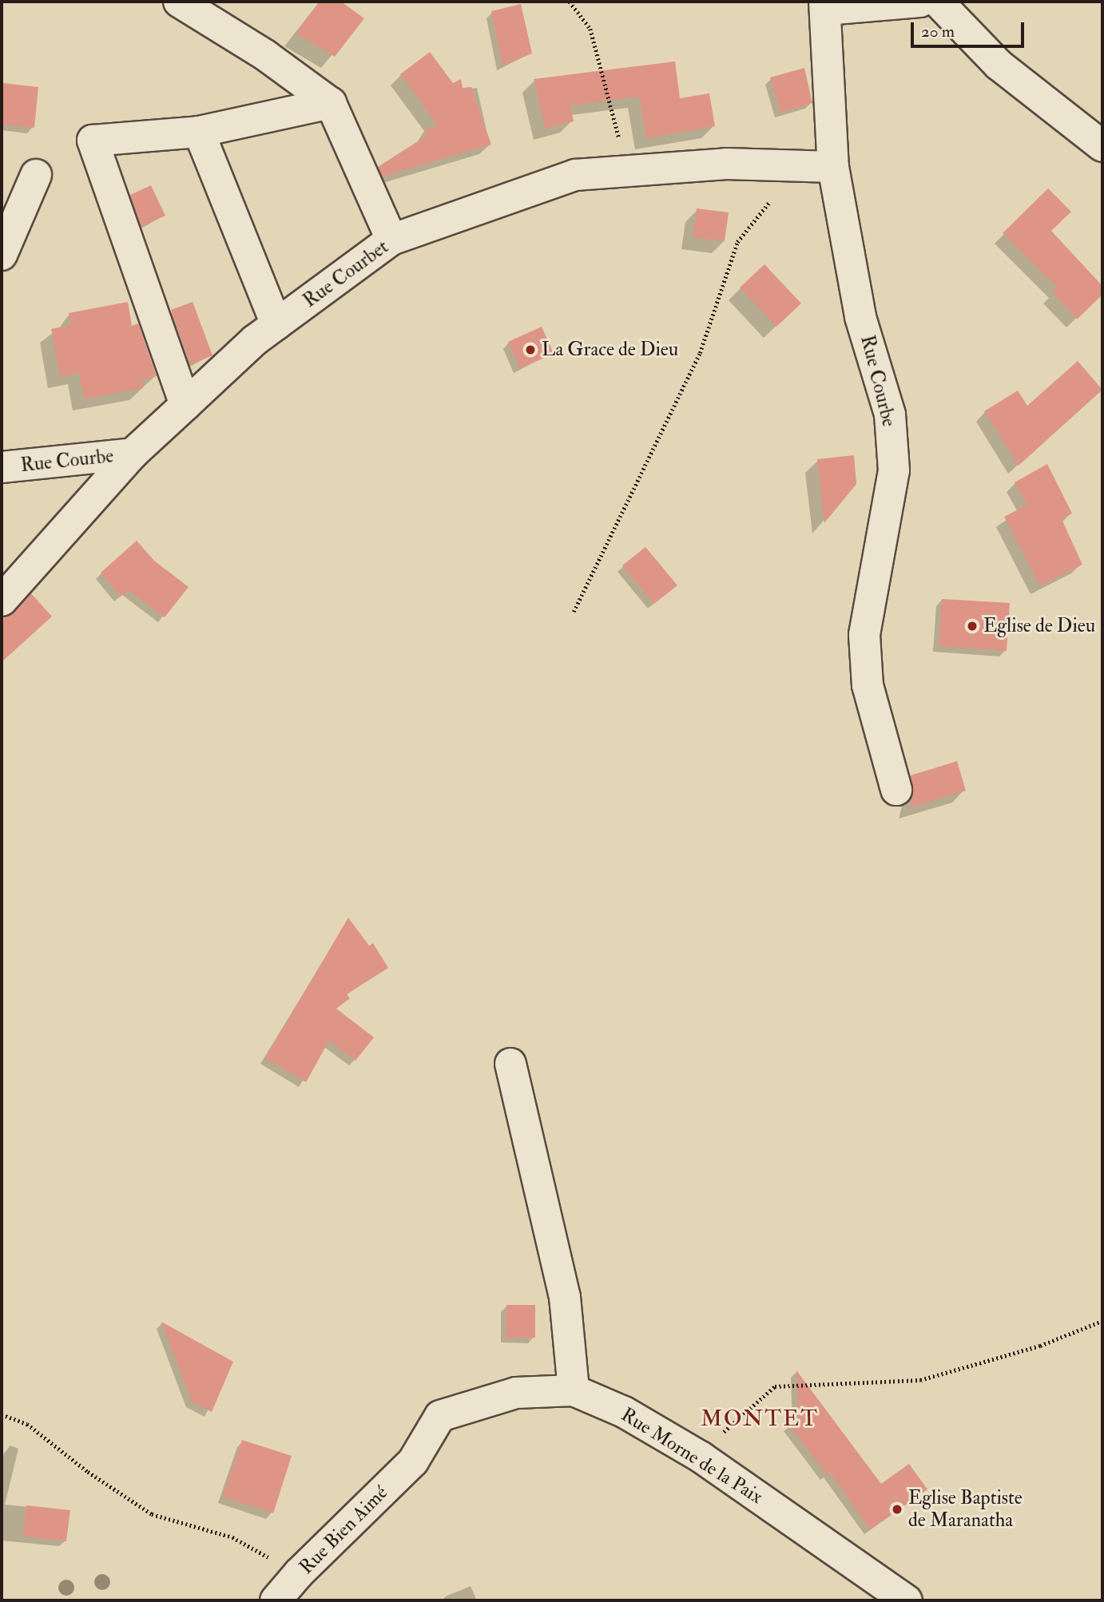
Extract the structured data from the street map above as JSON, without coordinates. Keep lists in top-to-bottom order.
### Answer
{
  "streets": {
    "street": [
      "Rue Courbet",
      "Rue Courbe",
      "Rue Morne de la Paix",
      "Rue Bien Aimé"
    ]
  },
  "crossings": [
    ["Rue Courbet", "Rue Courbe"],
    ["Rue Morne de la Paix", "Rue Bien Aimé"]
  ],
  "districts": ["MONTET"],
  "places": ["La Grace de Dieu", "Eglise de Dieu", "Eglise Baptiste de Maranatha"],
  "scale_bar": "20 m"
}
